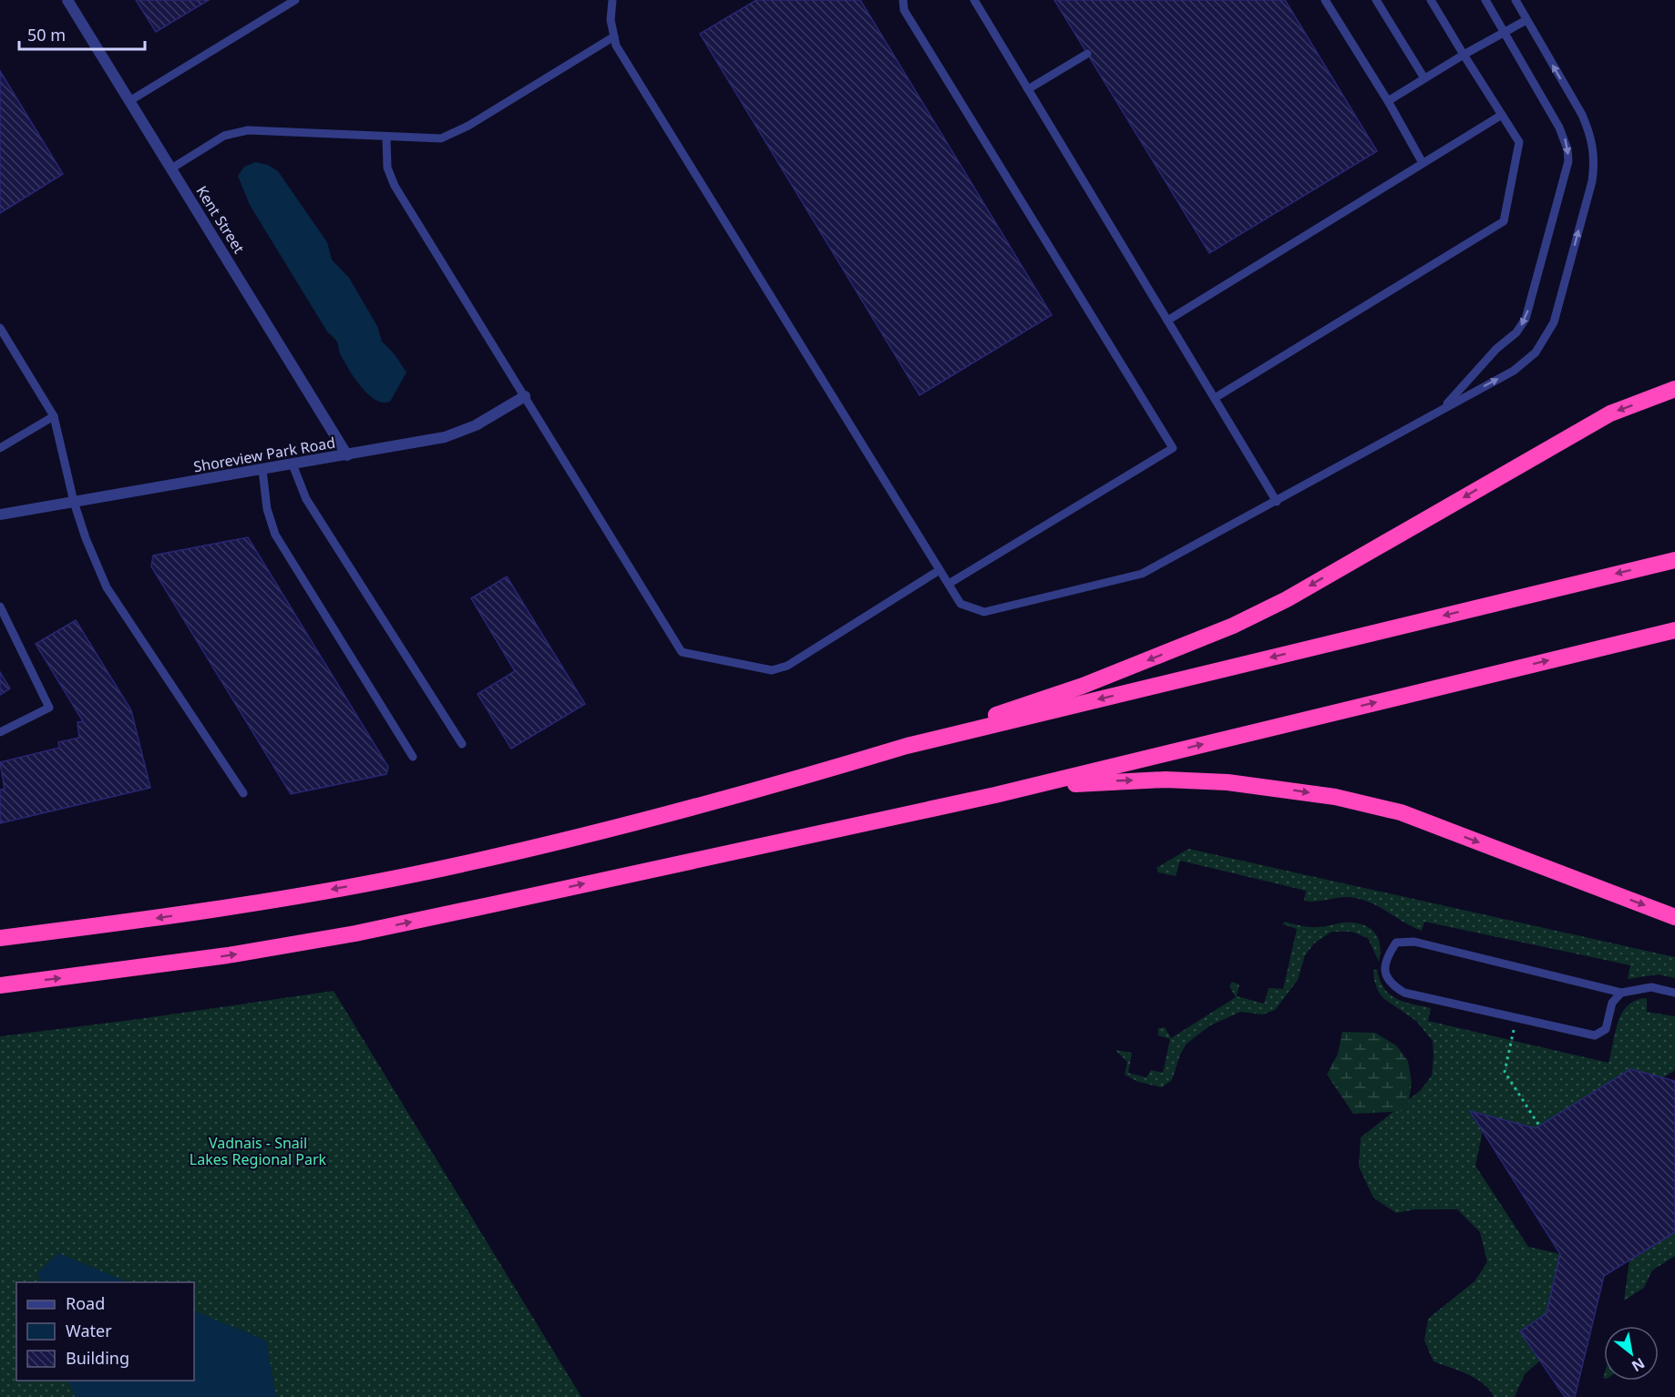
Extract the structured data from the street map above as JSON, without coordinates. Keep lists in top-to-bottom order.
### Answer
{
  "streets": {
    "street": ["Kent Street", "Shoreview Park Road"]
  },
  "crossings": [
    ["Kent Street", "Shoreview Park Road"]
  ],
  "parks": ["Vadnais - Snail Lakes Regional Park"],
  "legend": ["Road", "Water", "Building"],
  "scale_bar": "50 m",
  "north": "bottom right"
}
